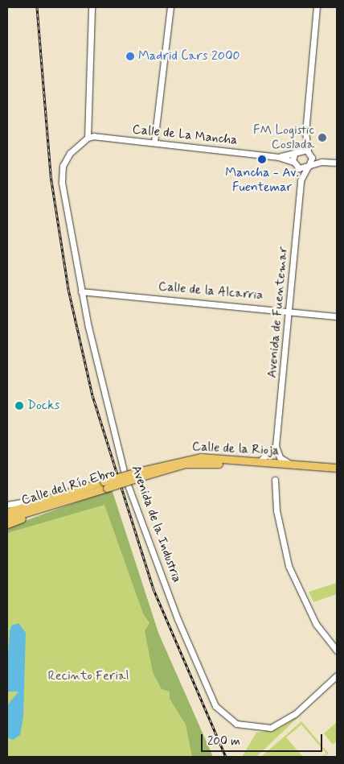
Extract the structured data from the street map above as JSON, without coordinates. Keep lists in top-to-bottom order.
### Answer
{
  "streets": {
    "main road": ["Calle de la Rioja", "Calle del Río Ebro"],
    "street": [
      "Calle de La Mancha",
      "Calle de la Alcarria",
      "Avenida de Fuentemar",
      "Avenida de la Industria"
    ]
  },
  "crossings": [
    ["Calle de La Mancha", "Avenida de Fuentemar"],
    ["Calle de La Mancha", "Avenida de la Industria"],
    ["Calle de la Alcarria", "Avenida de Fuentemar"],
    ["Calle de la Alcarria", "Avenida de la Industria"],
    ["Calle de la Rioja", "Calle del Río Ebro"]
  ],
  "parks": ["Recinto Ferial"],
  "places": [
    "Madrid Cars 2000",
    "FM Logistic Coslada",
    "Mancha - Av. Fuentemar",
    "Docks"
  ],
  "scale_bar": "200 m"
}
